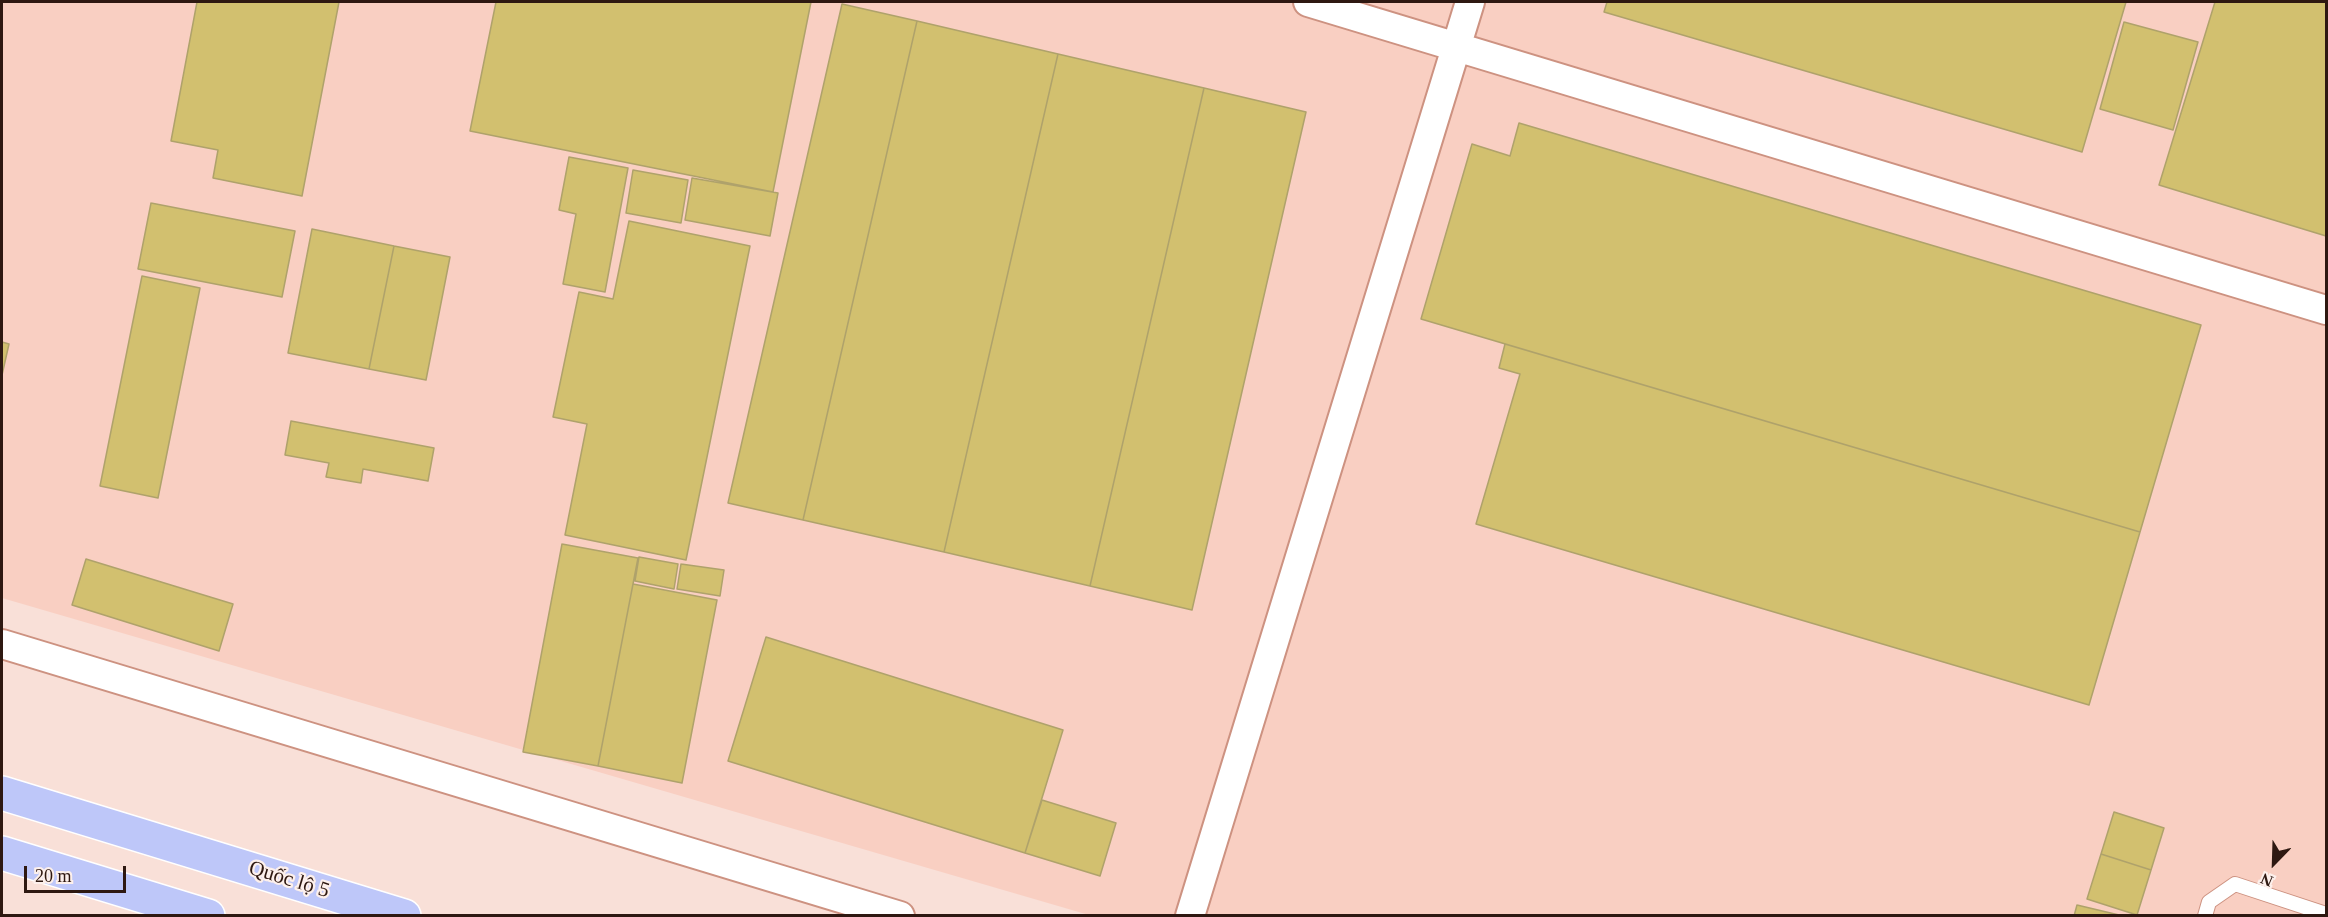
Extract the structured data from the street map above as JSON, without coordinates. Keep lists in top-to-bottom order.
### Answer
{
  "streets": {
    "highway": ["Quốc lộ 5"]
  },
  "scale_bar": "20 m",
  "north": "bottom left"
}
